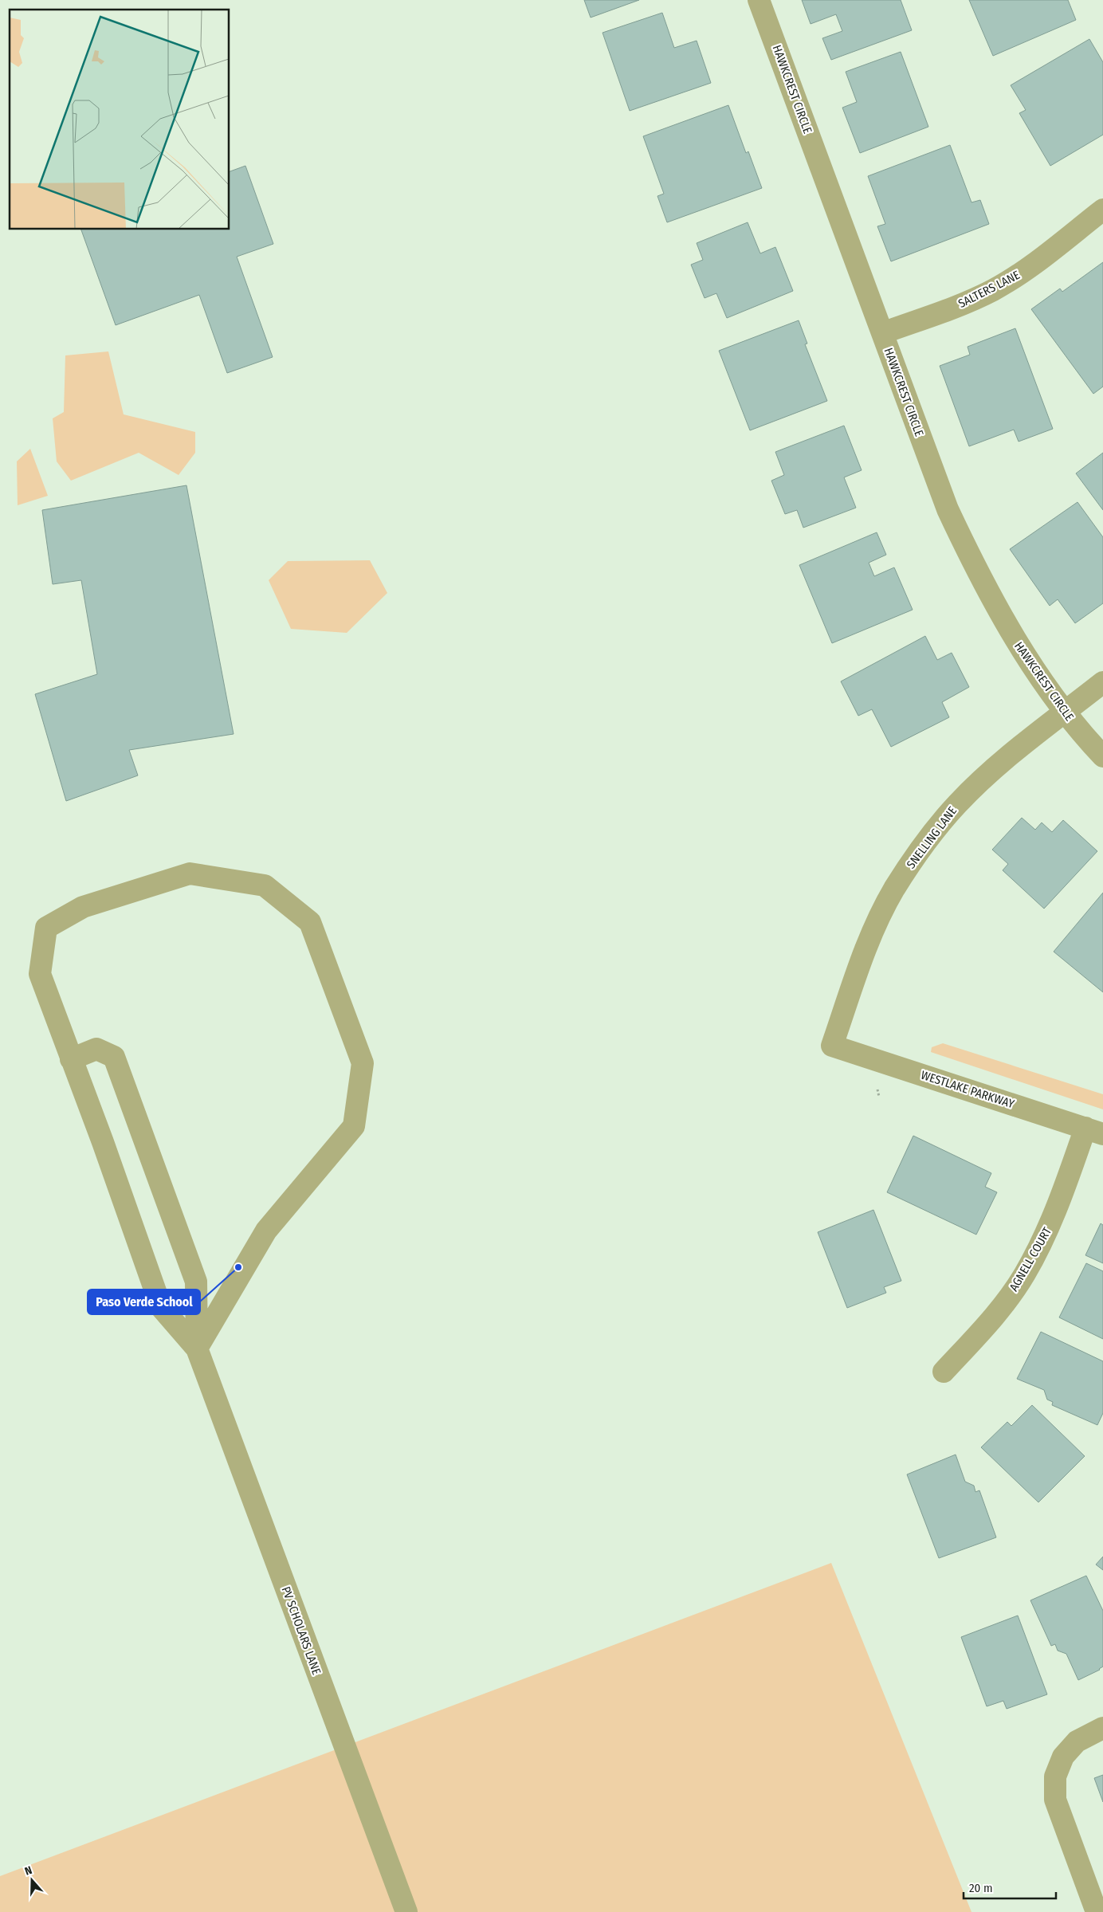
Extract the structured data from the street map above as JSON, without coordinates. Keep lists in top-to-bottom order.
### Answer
{
  "streets": {
    "street": [
      "HAWKCREST CIRCLE",
      "SALTERS LANE",
      "SNELLING LANE",
      "WESTLAKE PARKWAY",
      "AGNELL COURT",
      "PV SCHOLARS LANE"
    ]
  },
  "crossings": [
    ["HAWKCREST CIRCLE", "SALTERS LANE"],
    ["HAWKCREST CIRCLE", "SNELLING LANE"],
    ["SNELLING LANE", "WESTLAKE PARKWAY"],
    ["WESTLAKE PARKWAY", "AGNELL COURT"]
  ],
  "places": ["Paso Verde School"],
  "scale_bar": "20 m",
  "north": "top"
}
